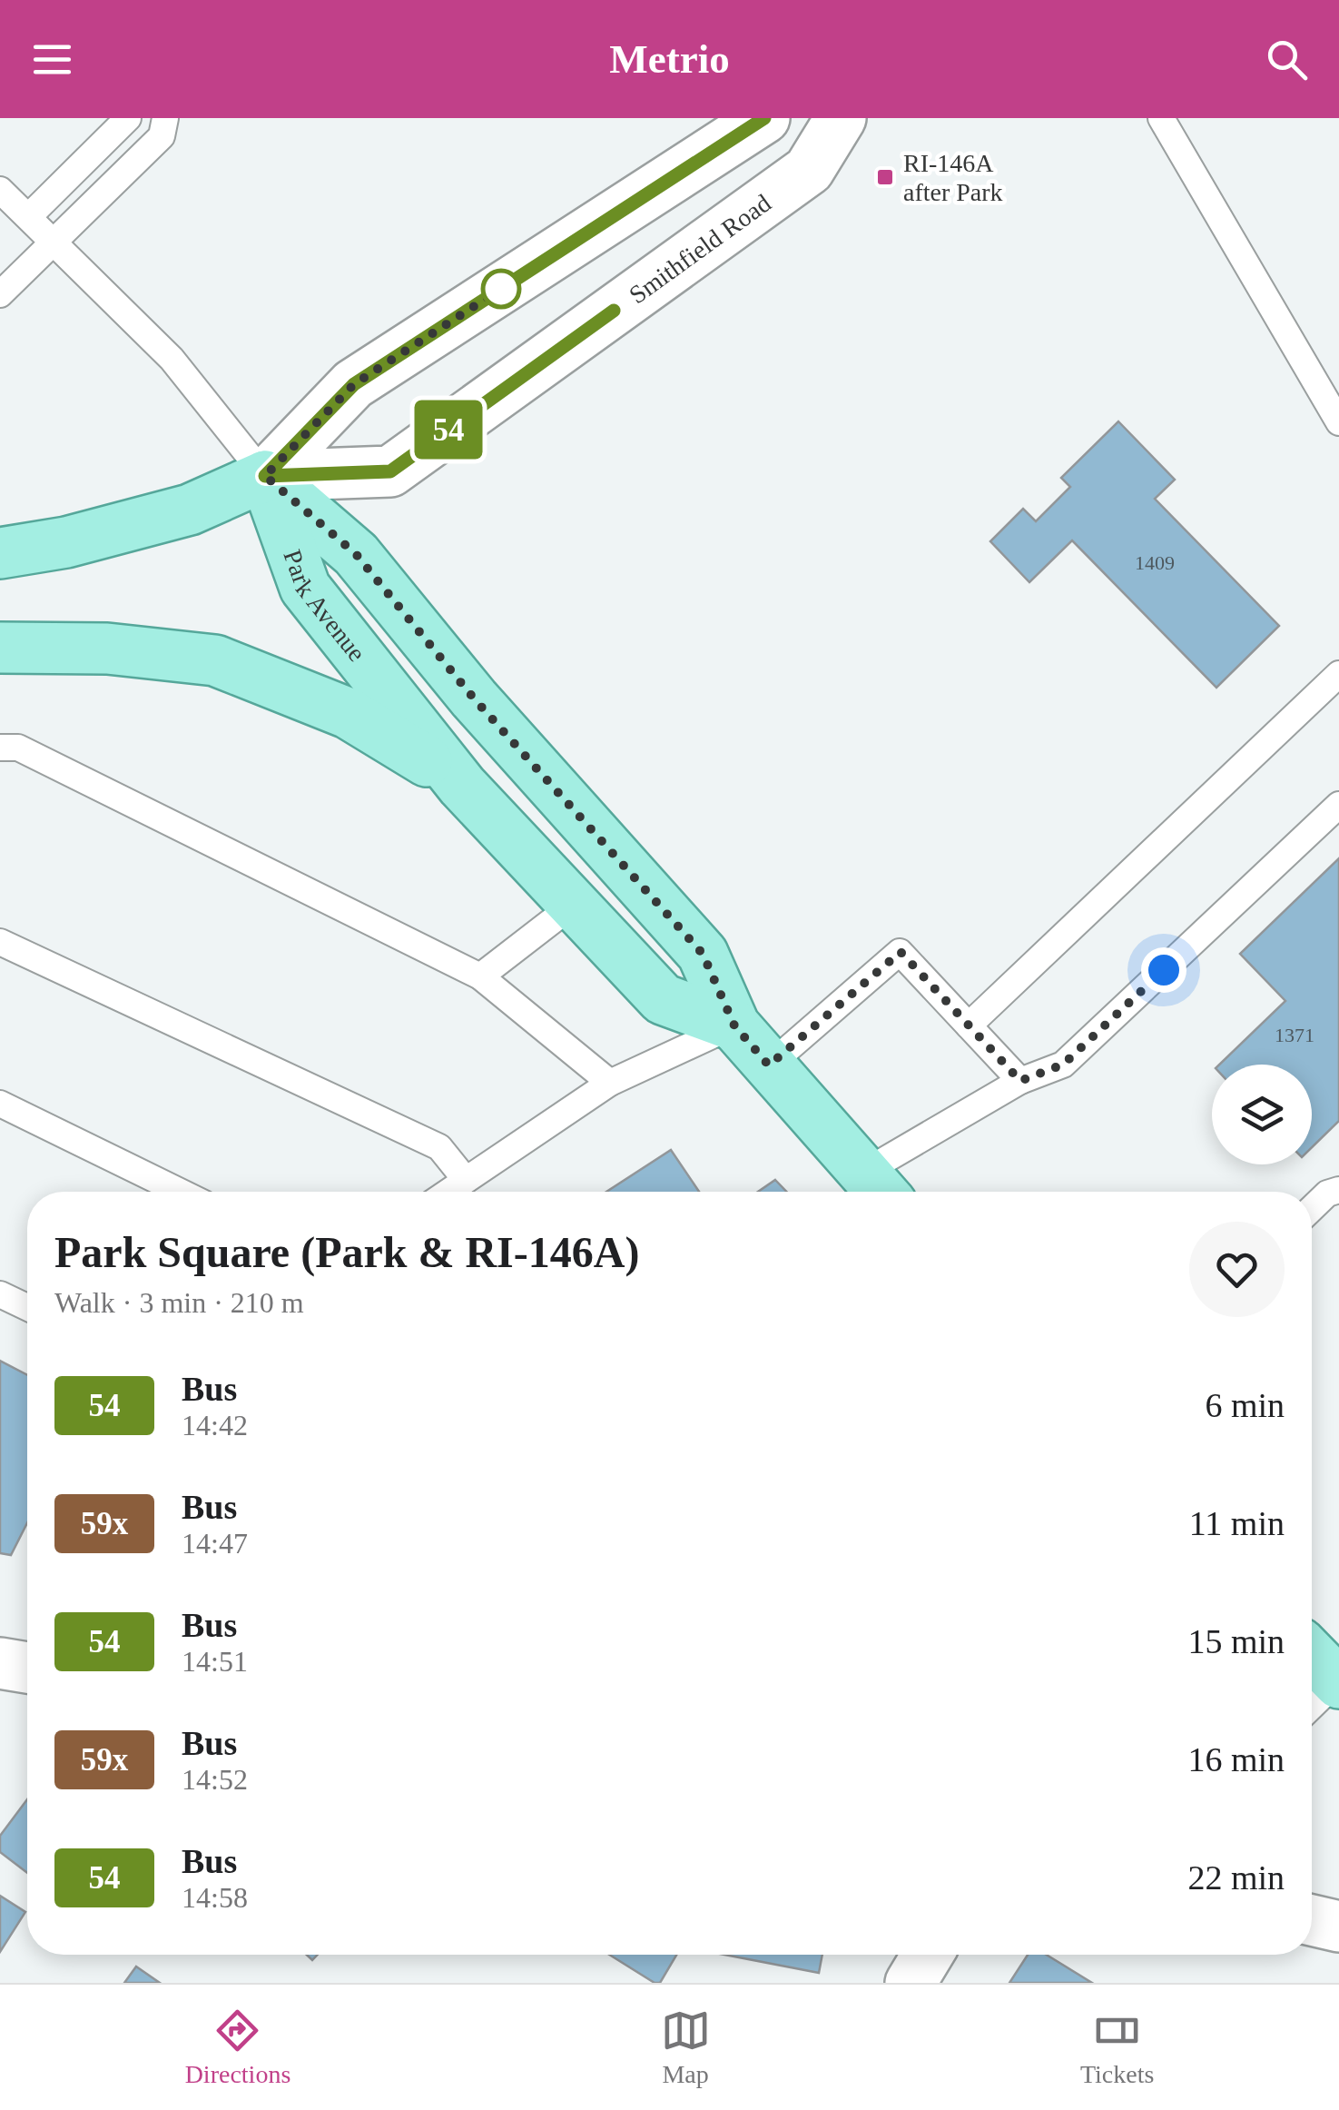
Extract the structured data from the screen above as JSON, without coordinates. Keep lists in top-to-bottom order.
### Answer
{
  "streets": {
    "main road": ["Smithfield Road", "Park Avenue"]
  },
  "crossings": [
    ["Smithfield Road", "Park Avenue"]
  ],
  "places": {
    "transit": ["RI-146A after Park"]
  },
  "lines": ["bus line 54"],
  "house_numbers": ["1409", "1371"],
  "page": {
    "header": "Metrio",
    "on_map": "54",
    "heading": ["Park Square (Park & RI-146A)", "Walk · 3 min · 210 m"],
    "list": [
      {
        "mark": "54",
        "name": "Bus",
        "note": "14:42",
        "value": "6 min"
      },
      {
        "mark": "59x",
        "name": "Bus",
        "note": "14:47",
        "value": "11 min"
      },
      {
        "mark": "54",
        "name": "Bus",
        "note": "14:51",
        "value": "15 min"
      },
      {
        "mark": "59x",
        "name": "Bus",
        "note": "14:52",
        "value": "16 min"
      },
      {
        "mark": "54",
        "name": "Bus",
        "note": "14:58",
        "value": "22 min"
      }
    ],
    "tabs": ["Directions", "Map", "Tickets"]
  }
}
